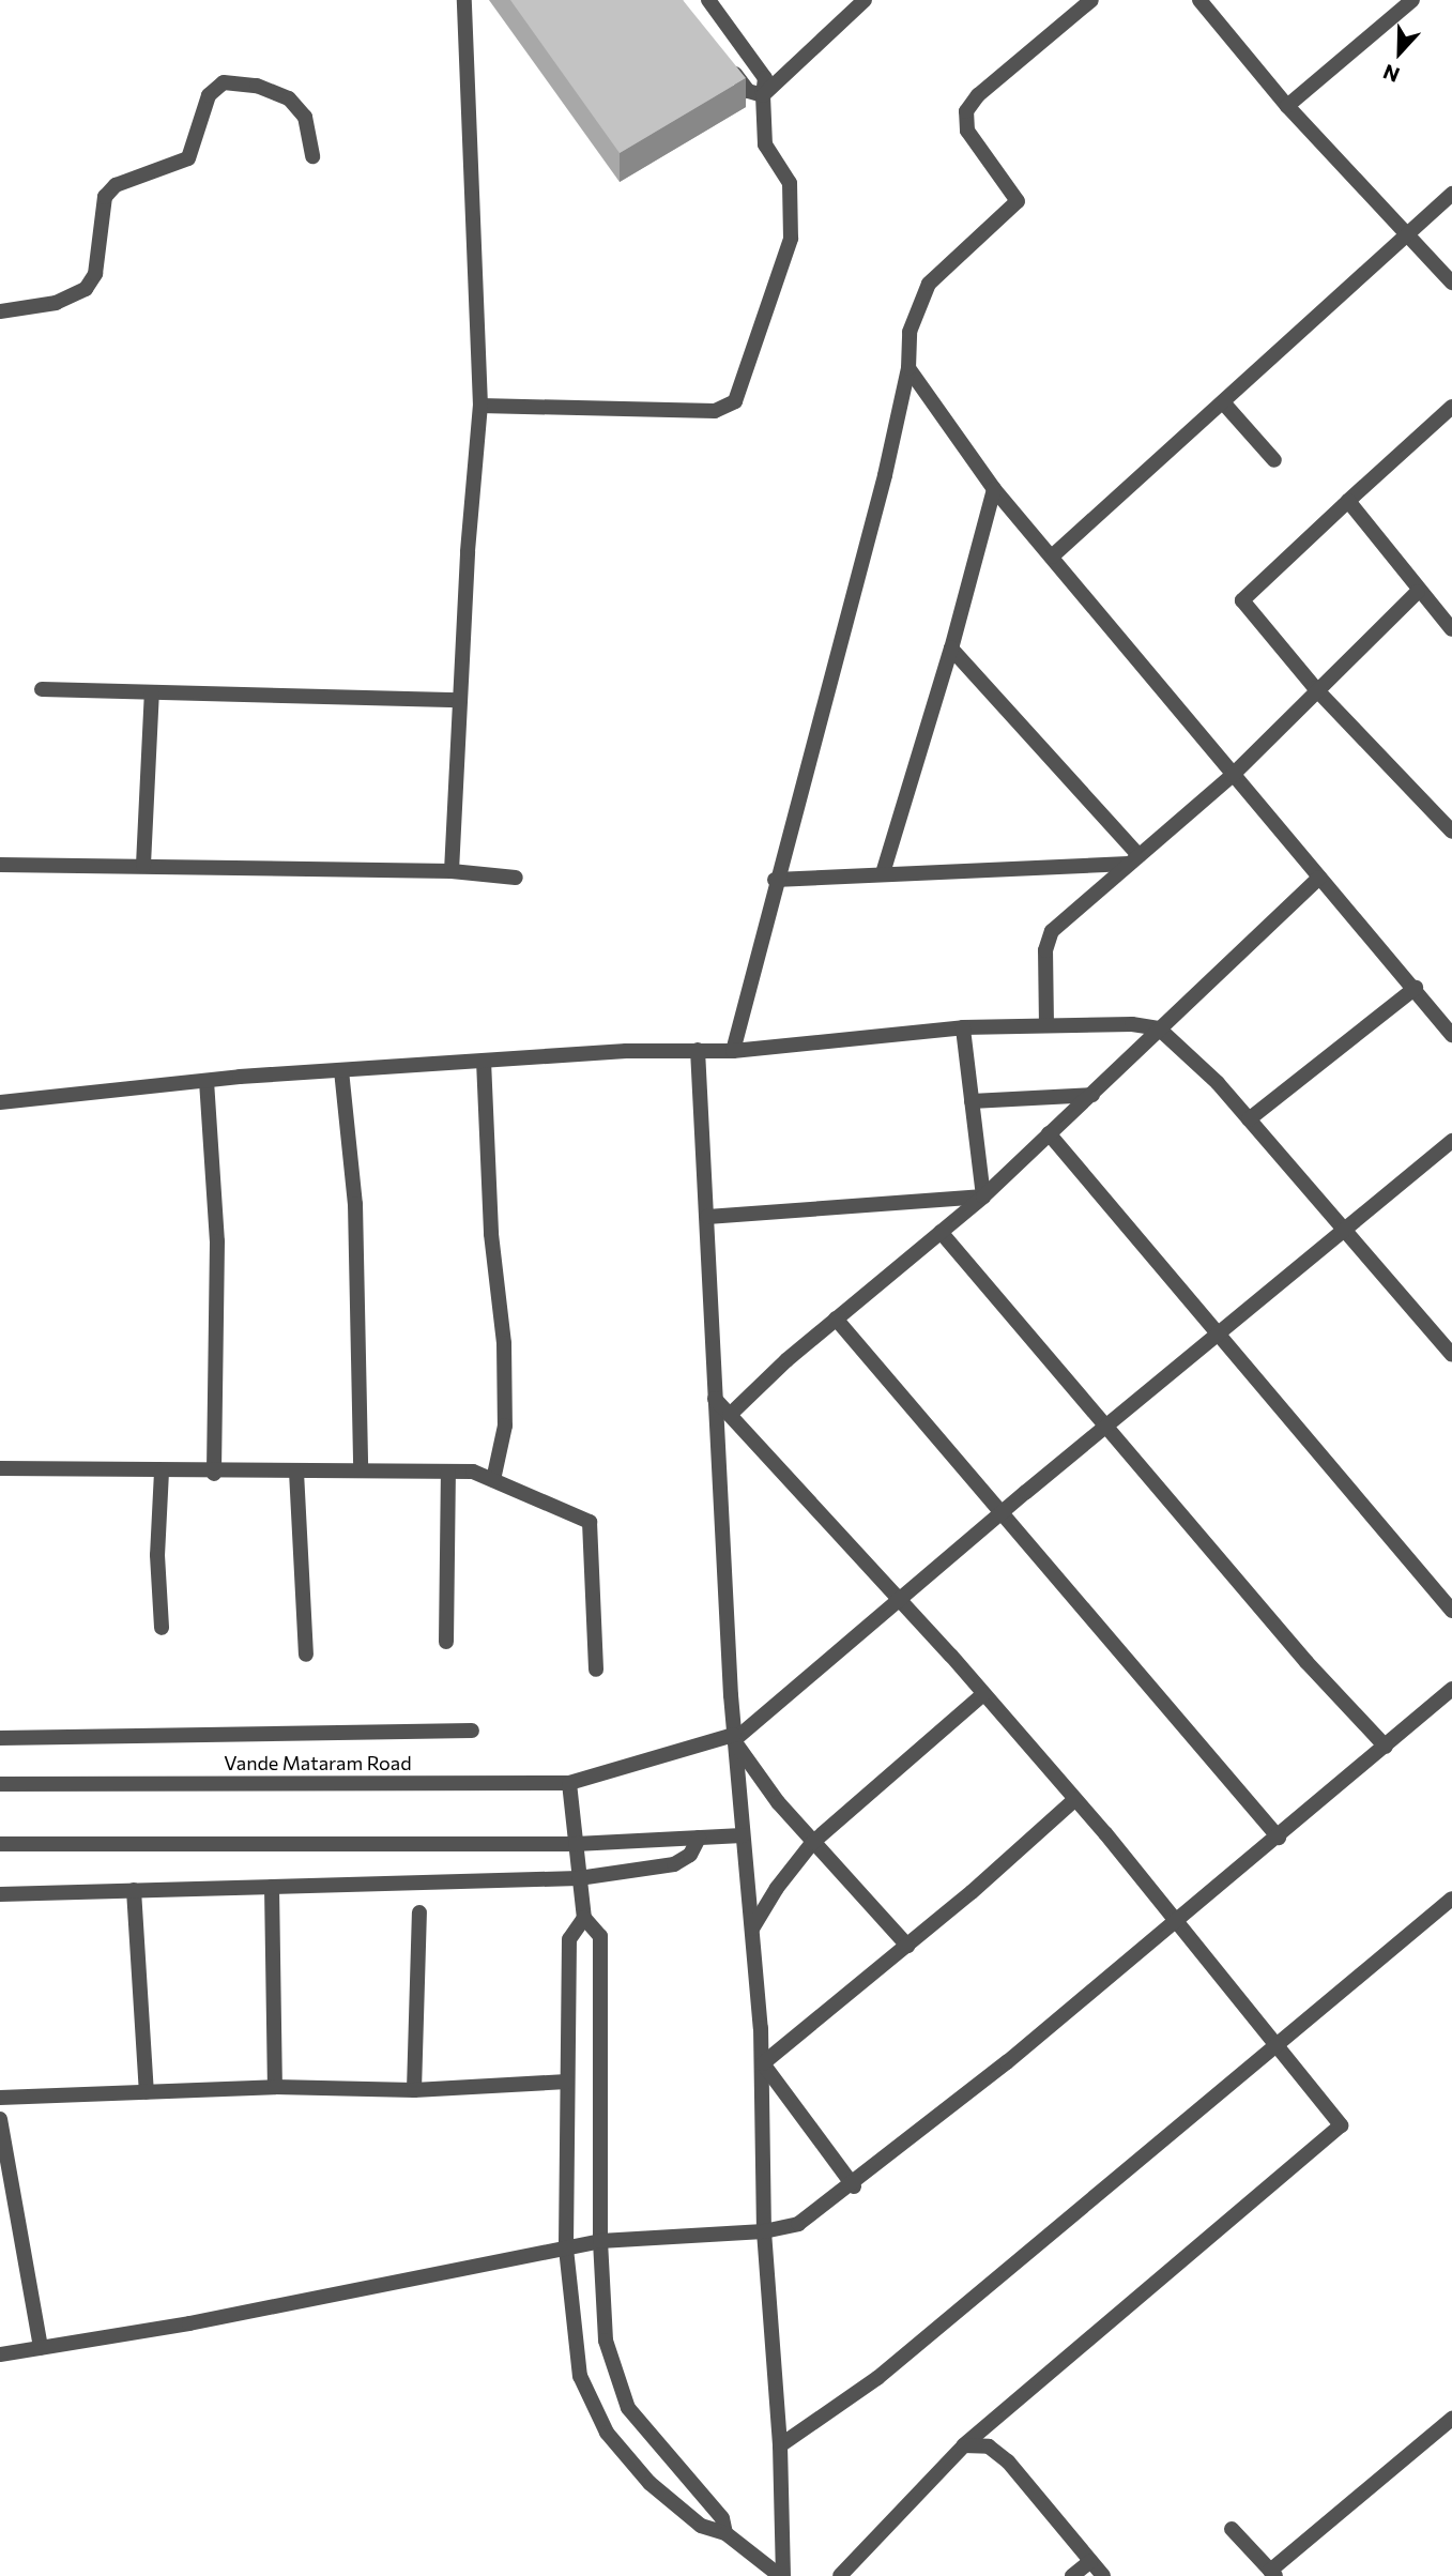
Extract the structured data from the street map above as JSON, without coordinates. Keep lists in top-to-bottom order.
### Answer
{
  "streets": {
    "street": ["Vande Mataram Road"]
  },
  "north": "bottom"
}
